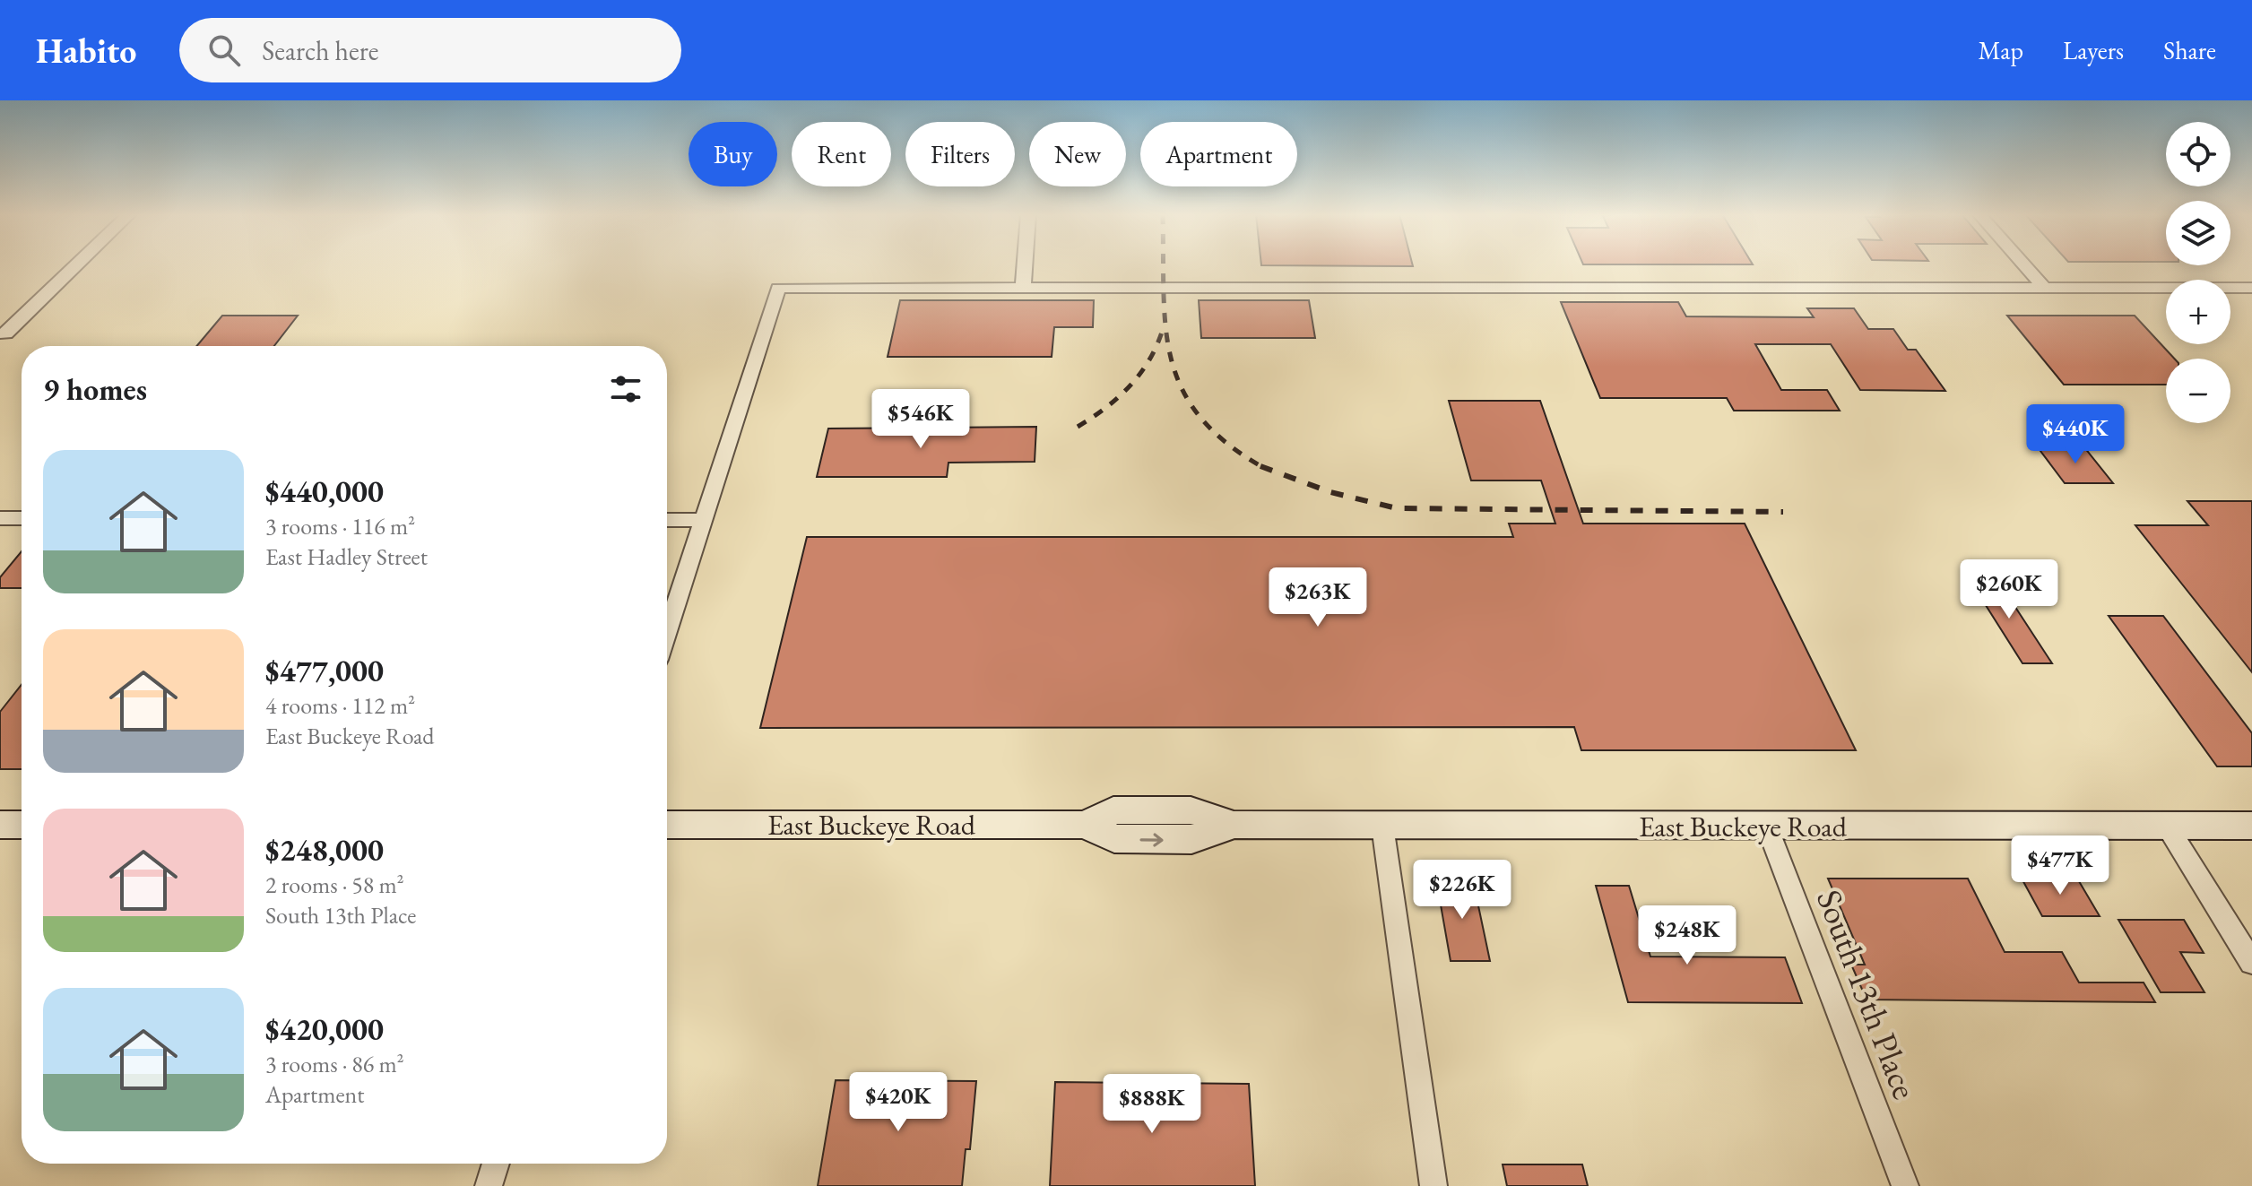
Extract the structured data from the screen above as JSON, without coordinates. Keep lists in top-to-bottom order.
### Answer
{
  "streets": {
    "main road": ["East Buckeye Road"],
    "street": ["South 13th Place"]
  },
  "crossings": [
    ["East Buckeye Road", "South 13th Place"]
  ],
  "page": {
    "header": "Habito",
    "search": "Search here",
    "nav": ["Map", "Layers", "Share"],
    "map_buttons": ["+", "−"],
    "chip": [
      "Buy",
      "Rent",
      "Filters",
      "New",
      "Apartment"
    ],
    "heading": "9 homes",
    "price": [
      "$546K",
      "$440K",
      "$260K",
      "$263K",
      "$477K",
      "$226K",
      "$248K",
      "$420K",
      "$888K"
    ],
    "list": [
      {
        "name": "$440,000",
        "note": "3 rooms · 116 m² · East Hadley Street"
      },
      {
        "name": "$477,000",
        "note": "4 rooms · 112 m² · East Buckeye Road"
      },
      {
        "name": "$248,000",
        "note": "2 rooms · 58 m² · South 13th Place"
      },
      {
        "name": "$420,000",
        "note": "3 rooms · 86 m² · Apartment"
      }
    ]
  }
}
